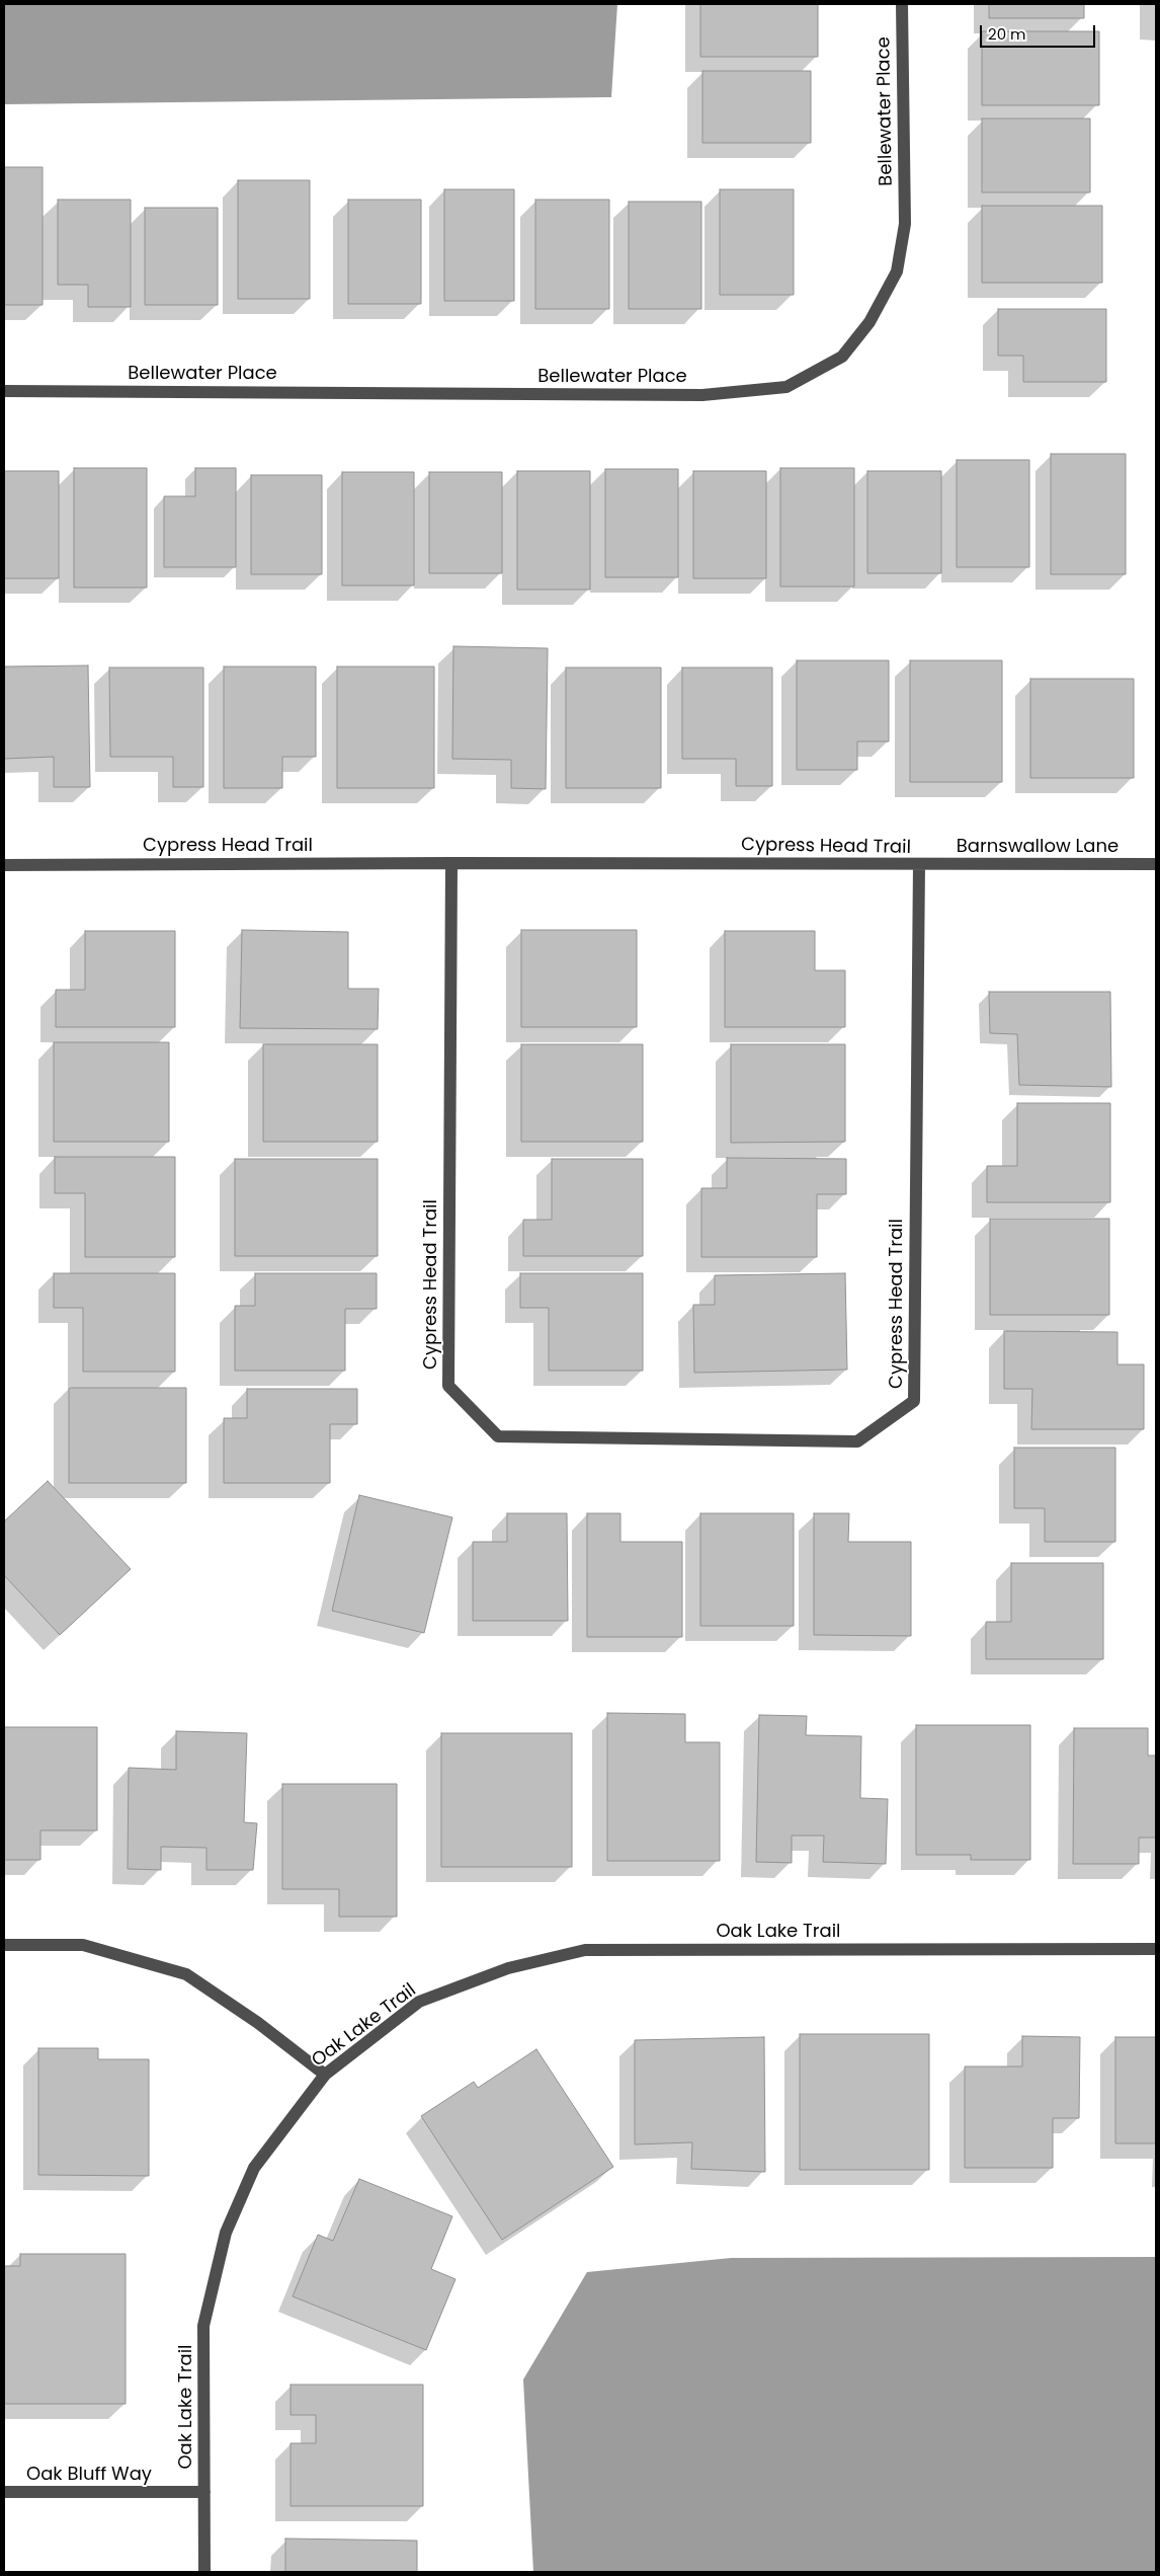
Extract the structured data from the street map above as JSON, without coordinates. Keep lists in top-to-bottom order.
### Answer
{
  "streets": {
    "street": [
      "Bellewater Place",
      "Cypress Head Trail",
      "Barnswallow Lane",
      "Oak Lake Trail",
      "Oak Bluff Way"
    ]
  },
  "crossings": [
    ["Cypress Head Trail", "Barnswallow Lane"],
    ["Oak Lake Trail", "Oak Bluff Way"]
  ],
  "scale_bar": "20 m"
}
